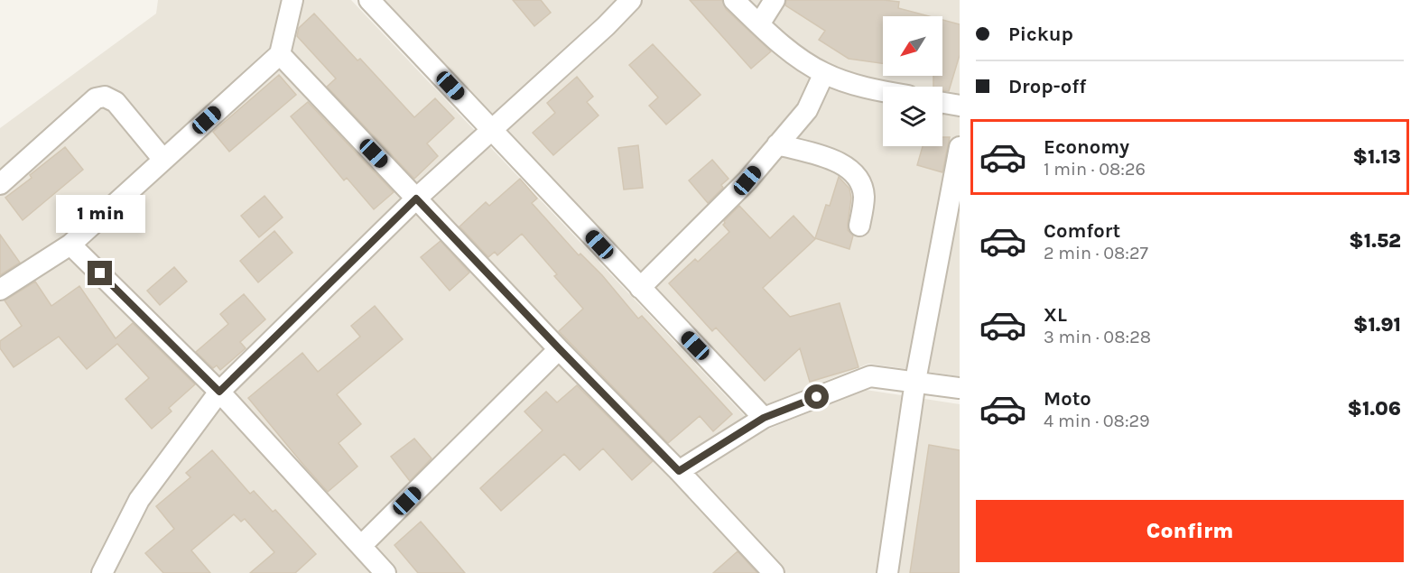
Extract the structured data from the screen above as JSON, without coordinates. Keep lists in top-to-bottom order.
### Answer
{
  "north": "bottom left",
  "page": {
    "banner": ["Pickup", "Drop-off"],
    "list": [
      {
        "name": "Economy",
        "note": "1 min · 08:26",
        "value": "$1.13"
      },
      {
        "name": "Comfort",
        "note": "2 min · 08:27",
        "value": "$1.52"
      },
      {
        "name": "XL",
        "note": "3 min · 08:28",
        "value": "$1.91"
      },
      {
        "name": "Moto",
        "note": "4 min · 08:29",
        "value": "$1.06"
      }
    ],
    "bubble": "1 min",
    "buttons": "Confirm"
  }
}
